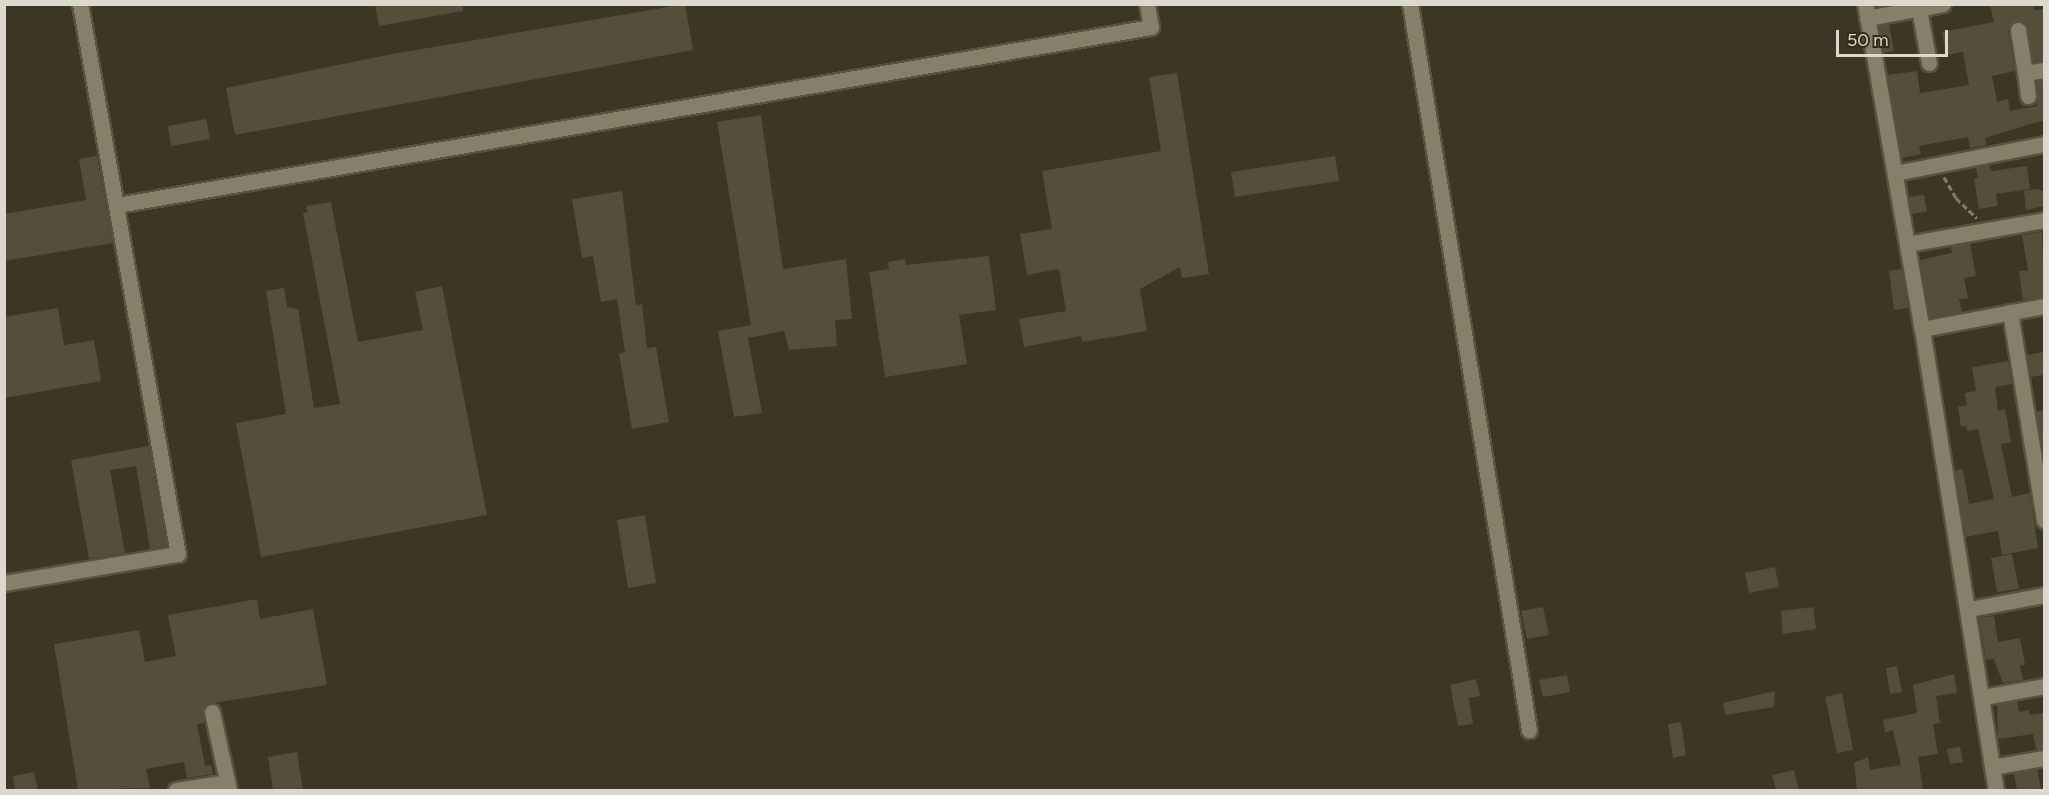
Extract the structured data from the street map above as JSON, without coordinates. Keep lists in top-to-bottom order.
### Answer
{
  "scale_bar": "50 m"
}
